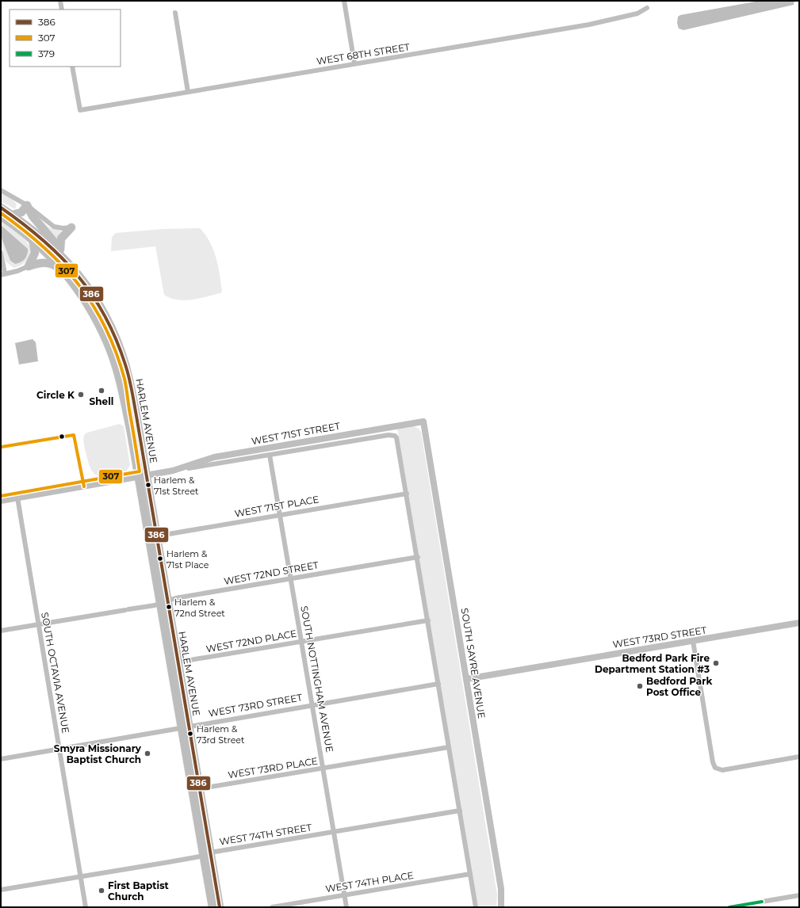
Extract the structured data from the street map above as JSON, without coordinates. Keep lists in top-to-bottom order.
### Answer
{
  "streets": {
    "main road": ["HARLEM AVENUE"],
    "street": [
      "WEST 68TH STREET",
      "WEST 71ST STREET",
      "WEST 71ST PLACE",
      "WEST 72ND STREET",
      "WEST 73RD STREET",
      "WEST 72ND PLACE",
      "SOUTH SAYRE AVENUE",
      "SOUTH OCTAVIA AVENUE",
      "SOUTH NOTTINGHAM AVENUE",
      "WEST 73RD PLACE",
      "WEST 74TH STREET",
      "WEST 74TH PLACE"
    ]
  },
  "crossings": [
    ["HARLEM AVENUE", "WEST 71ST STREET"],
    ["HARLEM AVENUE", "WEST 71ST PLACE"],
    ["HARLEM AVENUE", "WEST 72ND STREET"],
    ["HARLEM AVENUE", "WEST 73RD STREET"],
    ["HARLEM AVENUE", "WEST 72ND PLACE"],
    ["HARLEM AVENUE", "WEST 73RD PLACE"],
    ["HARLEM AVENUE", "WEST 74TH STREET"],
    ["WEST 71ST STREET", "WEST 71ST PLACE"],
    ["WEST 71ST STREET", "SOUTH SAYRE AVENUE"],
    ["WEST 71ST STREET", "SOUTH OCTAVIA AVENUE"],
    ["WEST 71ST STREET", "SOUTH NOTTINGHAM AVENUE"],
    ["WEST 71ST PLACE", "SOUTH NOTTINGHAM AVENUE"],
    ["WEST 72ND STREET", "SOUTH OCTAVIA AVENUE"],
    ["WEST 72ND STREET", "SOUTH NOTTINGHAM AVENUE"],
    ["WEST 73RD STREET", "SOUTH SAYRE AVENUE"],
    ["WEST 73RD STREET", "SOUTH OCTAVIA AVENUE"],
    ["WEST 73RD STREET", "SOUTH NOTTINGHAM AVENUE"],
    ["WEST 72ND PLACE", "SOUTH NOTTINGHAM AVENUE"],
    ["SOUTH OCTAVIA AVENUE", "WEST 74TH STREET"],
    ["SOUTH NOTTINGHAM AVENUE", "WEST 73RD PLACE"],
    ["SOUTH NOTTINGHAM AVENUE", "WEST 74TH STREET"],
    ["SOUTH NOTTINGHAM AVENUE", "WEST 74TH PLACE"]
  ],
  "places": [
    "Shell",
    "Circle K",
    "Harlem & 71st Street",
    "Harlem & 71st Place",
    "Harlem & 72nd Street",
    "Bedford Park Fire Department Station #3",
    "Bedford Park Post Office",
    "Harlem & 73rd Street",
    "Smyra Missionary Baptist Church",
    "First Baptist Church"
  ],
  "lines": ["transit line 386", "transit line 307", "transit line 379"],
  "legend": ["386", "307", "379"]
}
